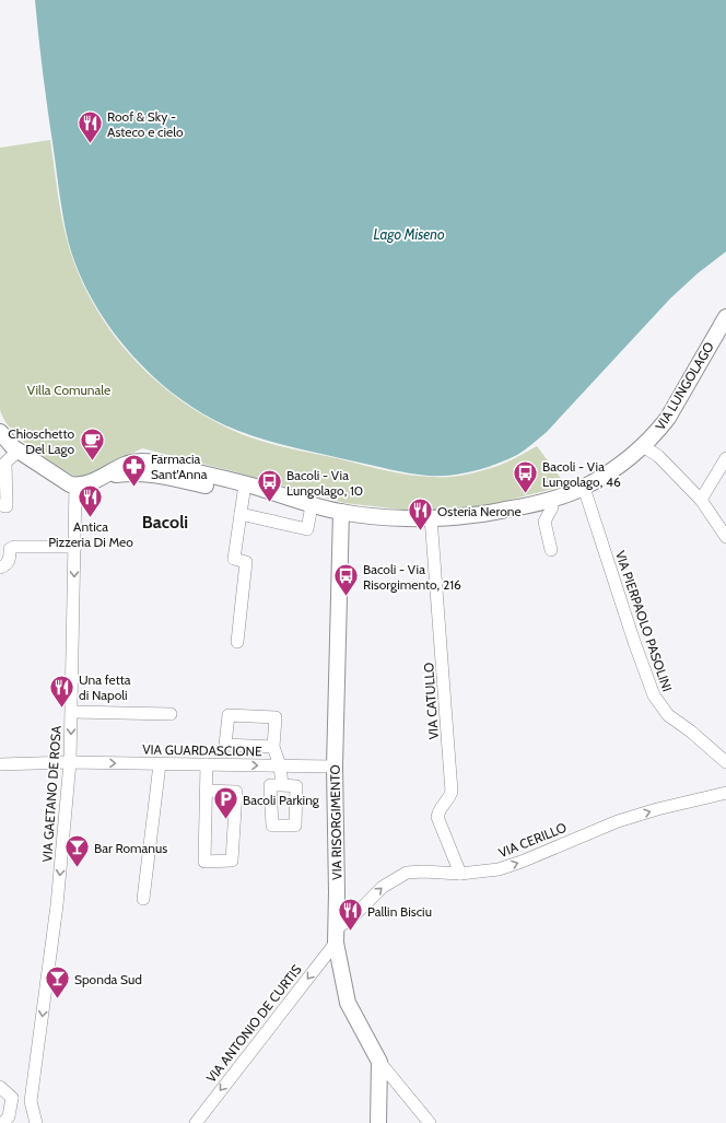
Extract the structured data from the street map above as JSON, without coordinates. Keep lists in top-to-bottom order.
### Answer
{
  "streets": {
    "main road": ["VIA LUNGOLAGO", "VIA RISORGIMENTO"],
    "street": [
      "VIA PIERPAOLO PASOLINI",
      "VIA CATULLO",
      "VIA GUARDASCIONE",
      "VIA GAETANO DE ROSA",
      "VIA CERILLO",
      "VIA ANTONIO DE CURTIS"
    ]
  },
  "crossings": [
    ["VIA LUNGOLAGO", "VIA PIERPAOLO PASOLINI"],
    ["VIA LUNGOLAGO", "VIA CATULLO"],
    ["VIA LUNGOLAGO", "VIA GAETANO DE ROSA"],
    ["VIA LUNGOLAGO", "VIA RISORGIMENTO"],
    ["VIA CATULLO", "VIA CERILLO"],
    ["VIA GUARDASCIONE", "VIA GAETANO DE ROSA"],
    ["VIA GUARDASCIONE", "VIA RISORGIMENTO"],
    ["VIA RISORGIMENTO", "VIA CERILLO"],
    ["VIA RISORGIMENTO", "VIA ANTONIO DE CURTIS"],
    ["VIA CERILLO", "VIA ANTONIO DE CURTIS"]
  ],
  "one_way": ["VIA GAETANO DE ROSA", "VIA CERILLO", "VIA ANTONIO DE CURTIS"],
  "districts": ["Bacoli"],
  "water": ["Lago Miseno"],
  "parks": ["Villa Comunale"],
  "places": {
    "restaurant": [
      "Roof & Sky - Asteco e cielo",
      "Antica Pizzeria Di Meo",
      "Osteria Nerone",
      "Una fetta di Napoli",
      "Pallin Bisciu"
    ],
    "cafe": ["Chioschetto Del Lago"],
    "pharmacy": ["Farmacia Sant'Anna"],
    "bus stop": ["Bacoli - Via Lungolago, 46", "Bacoli - Via Lungolago, 10", "Bacoli - Via Risorgimento, 216"],
    "parking": ["Bacoli Parking"],
    "bar": ["Bar Romanus", "Sponda Sud"]
  }
}
